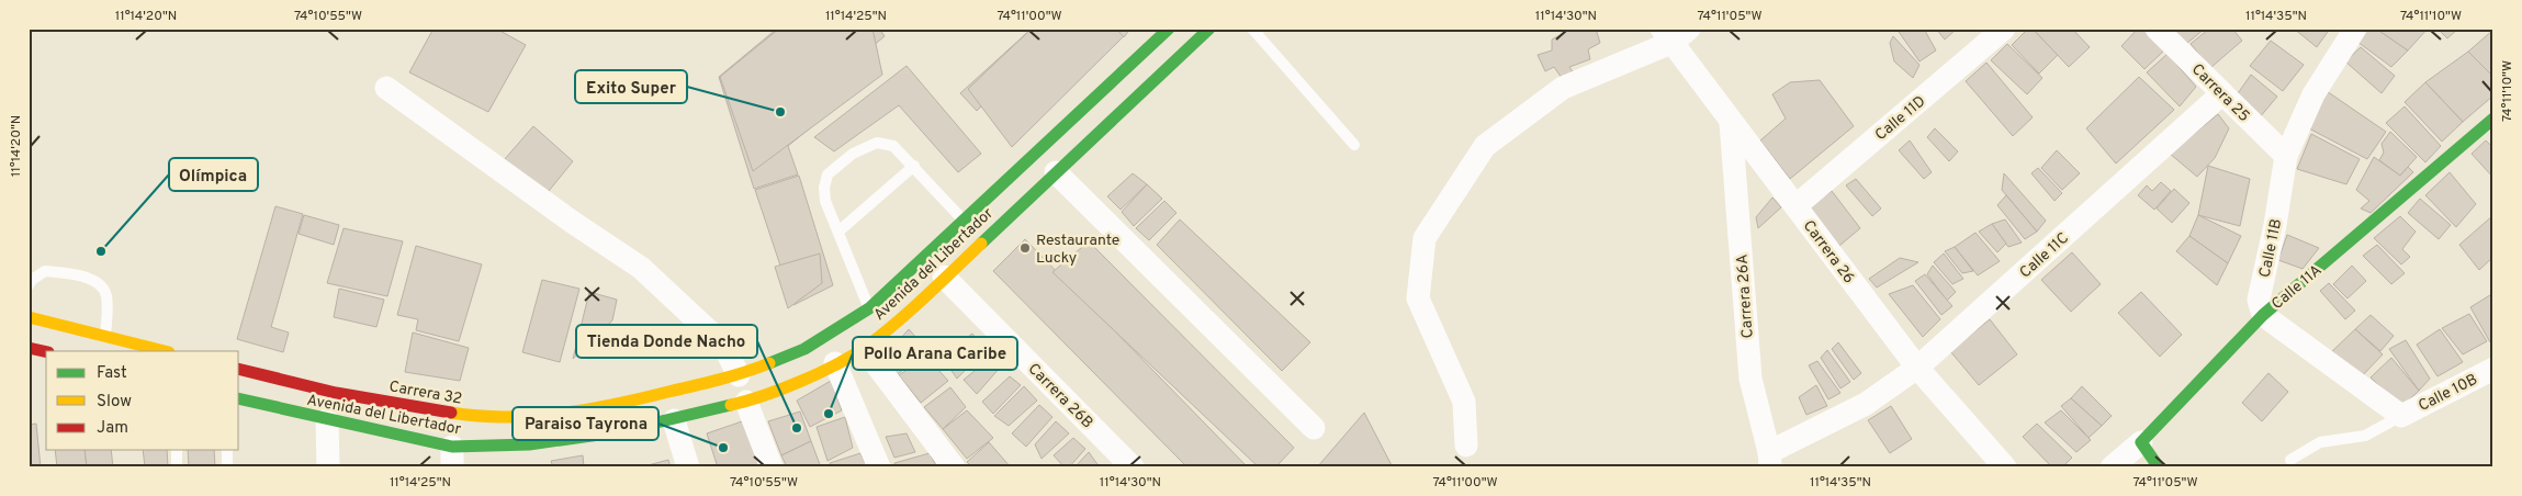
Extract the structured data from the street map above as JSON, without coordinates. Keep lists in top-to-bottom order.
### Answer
{
  "streets": {
    "main road": ["Avenida del Libertador", "Calle 11A", "Carrera 32"],
    "street": [
      "Carrera 25",
      "Calle 11D",
      "Calle 11B",
      "Carrera 26",
      "Calle 11C",
      "Carrera 26A",
      "Calle 10B",
      "Carrera 26B"
    ]
  },
  "crossings": [
    ["Carrera 25", "Calle 11B"],
    ["Carrera 25", "Calle 11C"],
    ["Calle 11D", "Carrera 26"],
    ["Calle 11B", "Calle 11A"],
    ["Carrera 26", "Calle 11C"],
    ["Carrera 26", "Carrera 26A"],
    ["Calle 11C", "Carrera 26A"],
    ["Avenida del Libertador", "Carrera 32"],
    ["Avenida del Libertador", "Carrera 26B"]
  ],
  "places": [
    "Exito Super",
    "Restaurante Lucky",
    "Olímpica",
    "Pollo Arana Caribe",
    "Tienda Donde Nacho",
    "Paraiso Tayrona"
  ],
  "legend": ["Fast", "Slow", "Jam"],
  "coordinates": [
    "11°14'20\"N",
    "74°10'55\"W",
    "11°14'25\"N",
    "74°11'00\"W",
    "11°14'30\"N",
    "74°11'05\"W",
    "11°14'35\"N",
    "74°11'10\"W"
  ]
}
